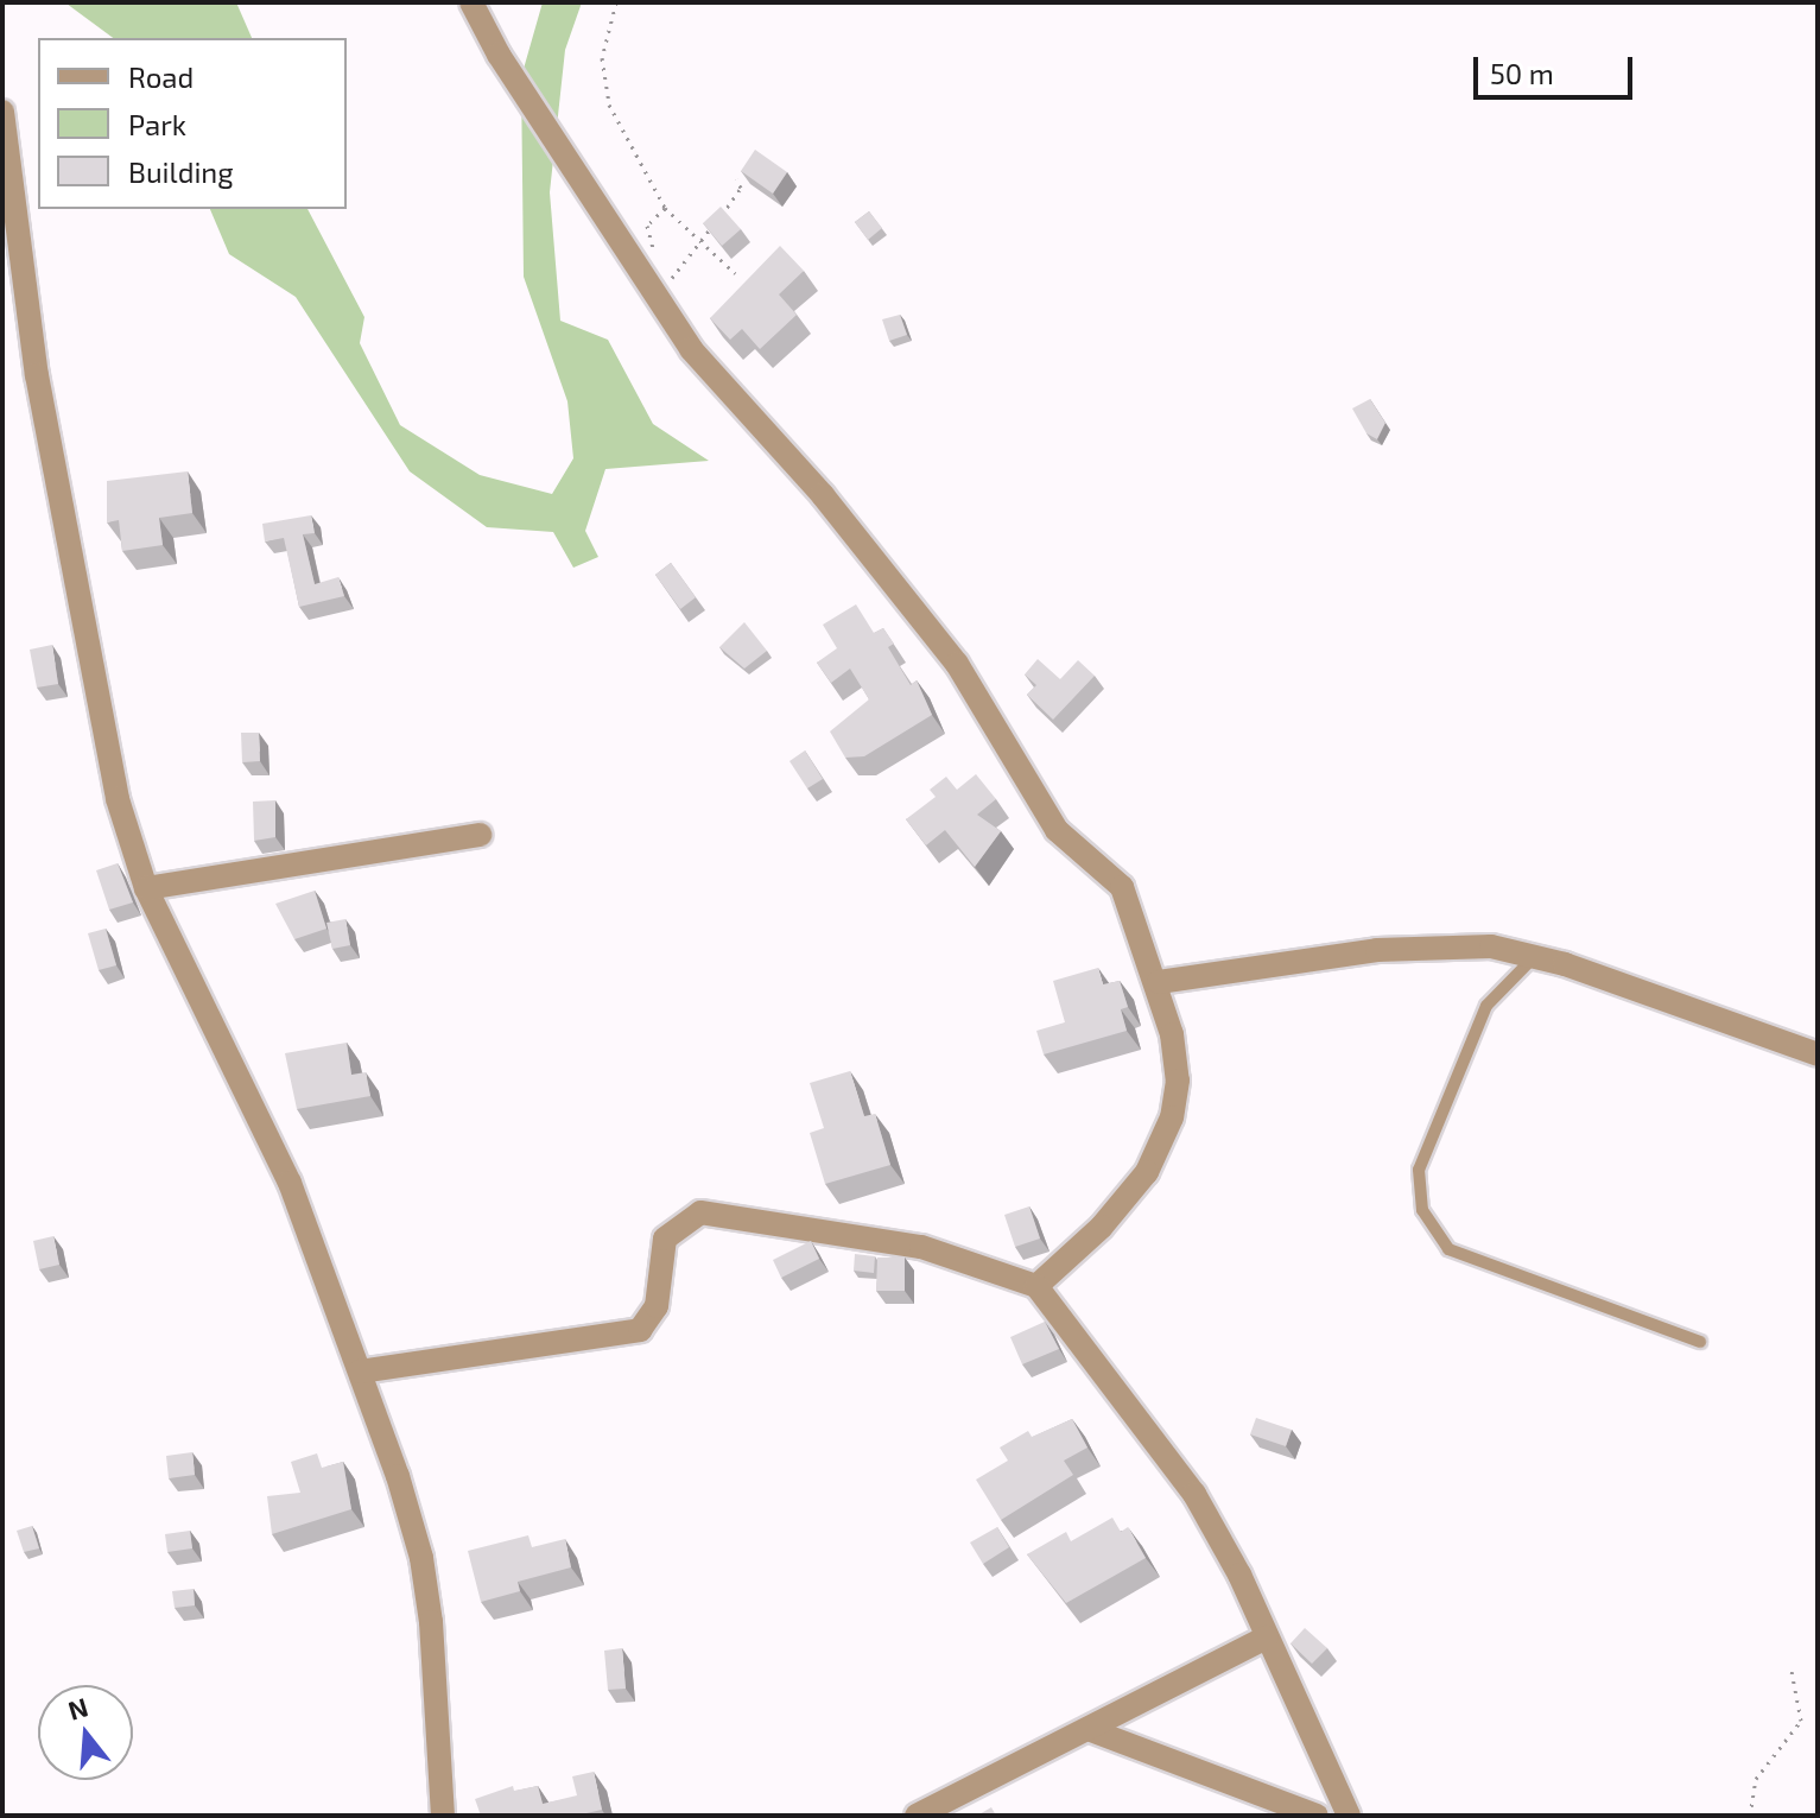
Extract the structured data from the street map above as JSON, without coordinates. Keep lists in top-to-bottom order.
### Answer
{
  "legend": ["Road", "Park", "Building"],
  "scale_bar": "50 m",
  "north": "top"
}
